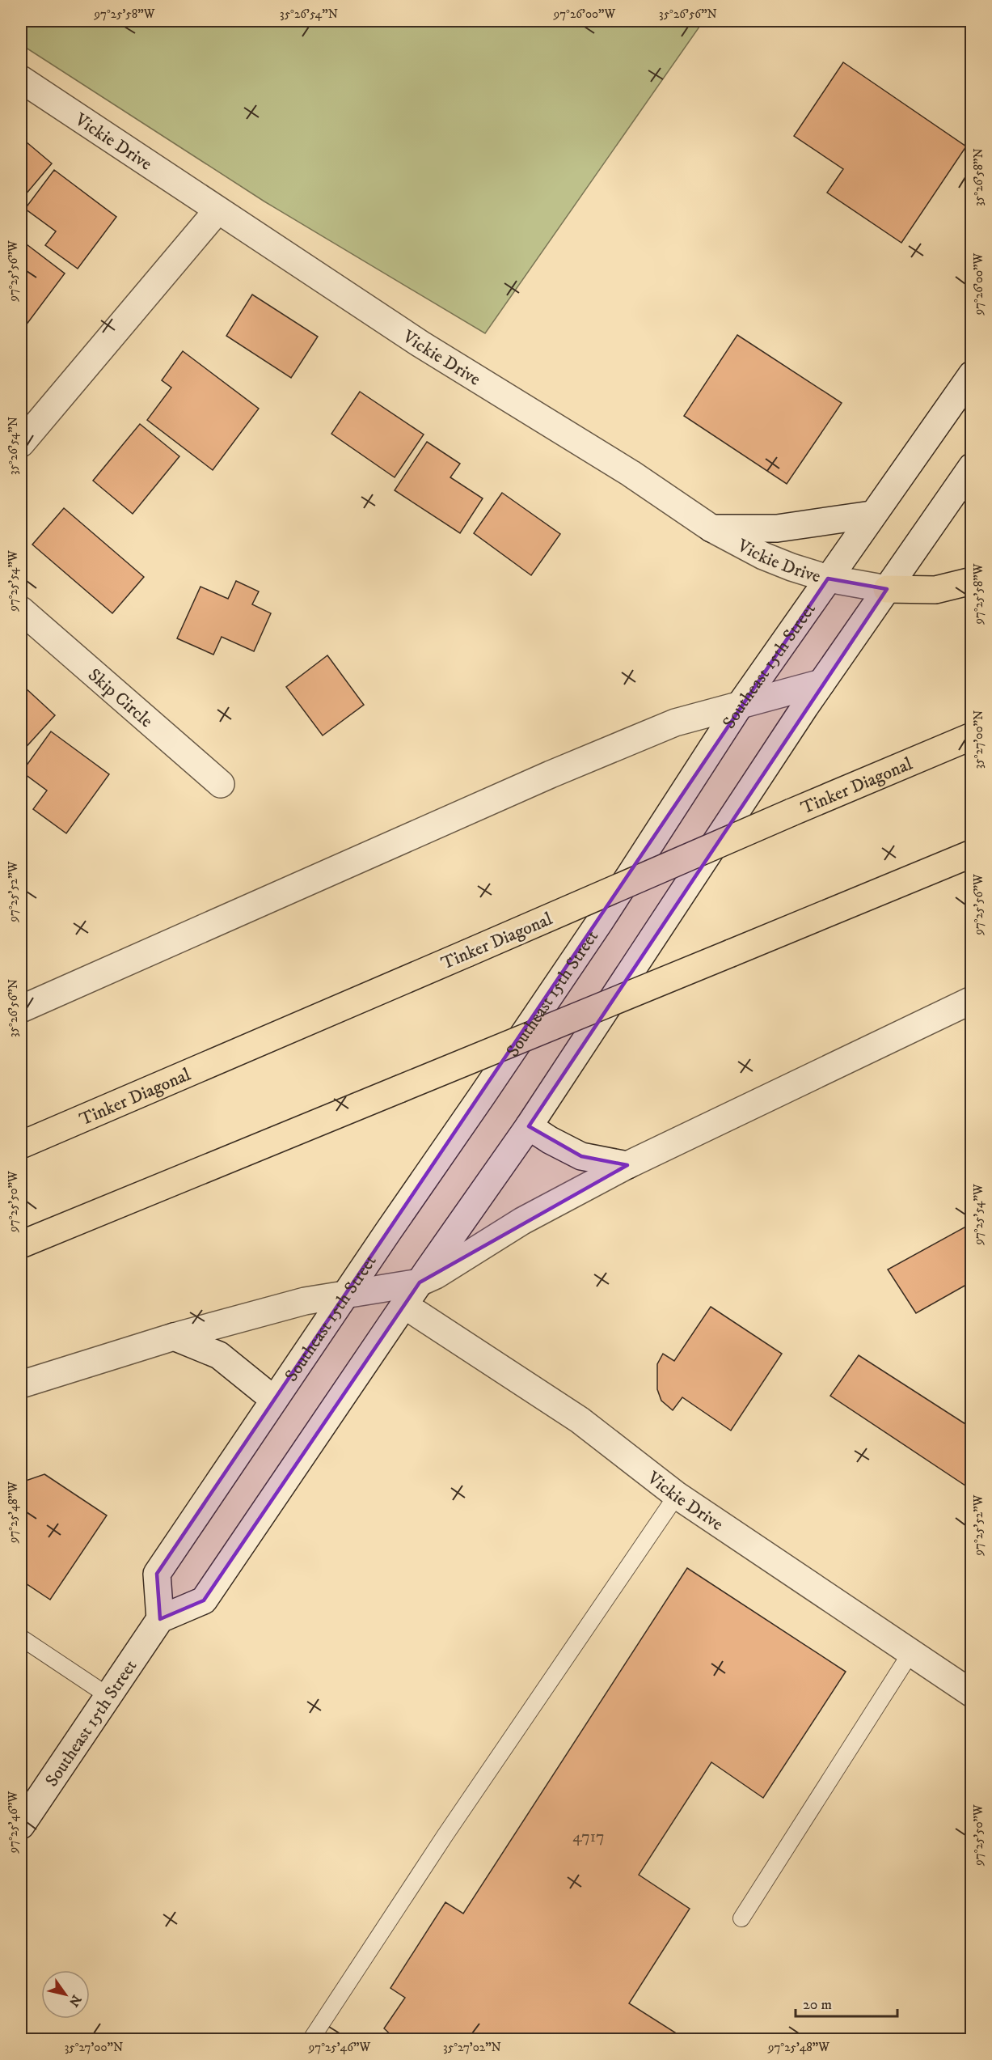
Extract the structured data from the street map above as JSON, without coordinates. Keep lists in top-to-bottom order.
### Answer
{
  "streets": {
    "highway": ["Tinker Diagonal"],
    "street": ["Vickie Drive", "Southeast 15th Street", "Skip Circle"]
  },
  "crossings": [
    ["Vickie Drive", "Southeast 15th Street"]
  ],
  "house_numbers": ["4717"],
  "scale_bar": "20 m",
  "north": "bottom right",
  "coordinates": [
    "97°25'58\"W",
    "35°26'54\"N",
    "97°26'00\"W",
    "35°26'56\"N",
    "35°26'58\"N",
    "97°25'56\"W",
    "97°25'54\"W",
    "35°27'00\"N",
    "97°25'52\"W",
    "97°25'50\"W",
    "97°25'48\"W",
    "97°25'46\"W",
    "35°27'02\"N"
  ]
}
